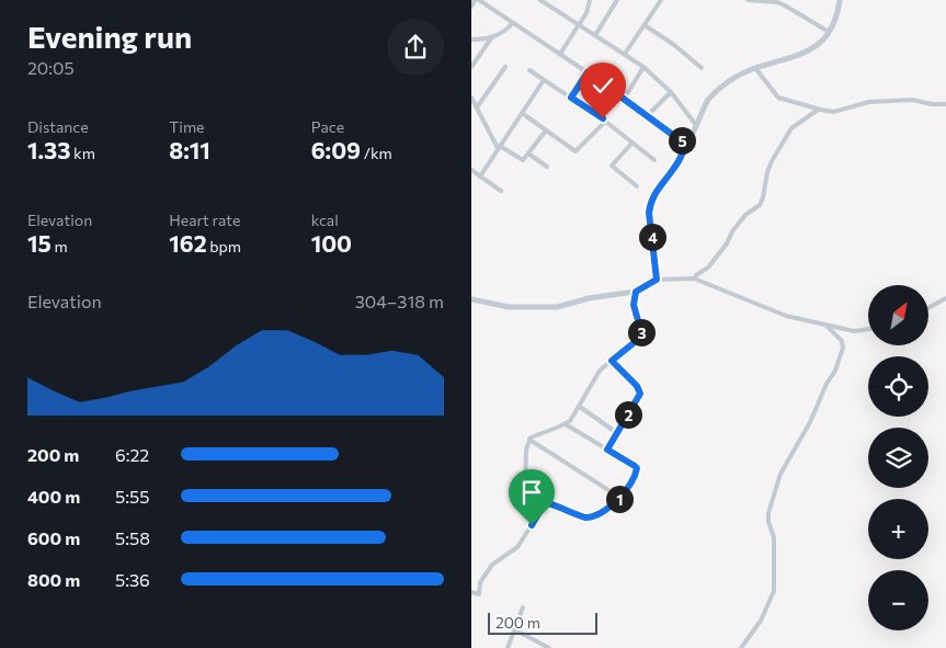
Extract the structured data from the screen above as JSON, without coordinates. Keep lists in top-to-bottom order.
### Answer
{
  "scale_bar": "200 m",
  "north": "top right",
  "page": {
    "heading": ["Evening run", "20:05"],
    "stats": [
      ["Distance", "1.33 km"],
      ["Time", "8:11"],
      ["Pace", "6:09 /km"],
      ["Elevation", "15 m"],
      ["Heart rate", "162 bpm"],
      ["kcal", "100"]
    ],
    "pins": [
      "5",
      "4",
      "3",
      "2",
      "1"
    ],
    "chart": ["Elevation", "304–318 m"],
    "map_buttons": ["+", "−"],
    "list": [
      {
        "name": "200 m",
        "note": "6:22"
      },
      {
        "name": "400 m",
        "note": "5:55"
      },
      {
        "name": "600 m",
        "note": "5:58"
      },
      {
        "name": "800 m",
        "note": "5:36"
      }
    ],
    "scale": "200 m"
  }
}
